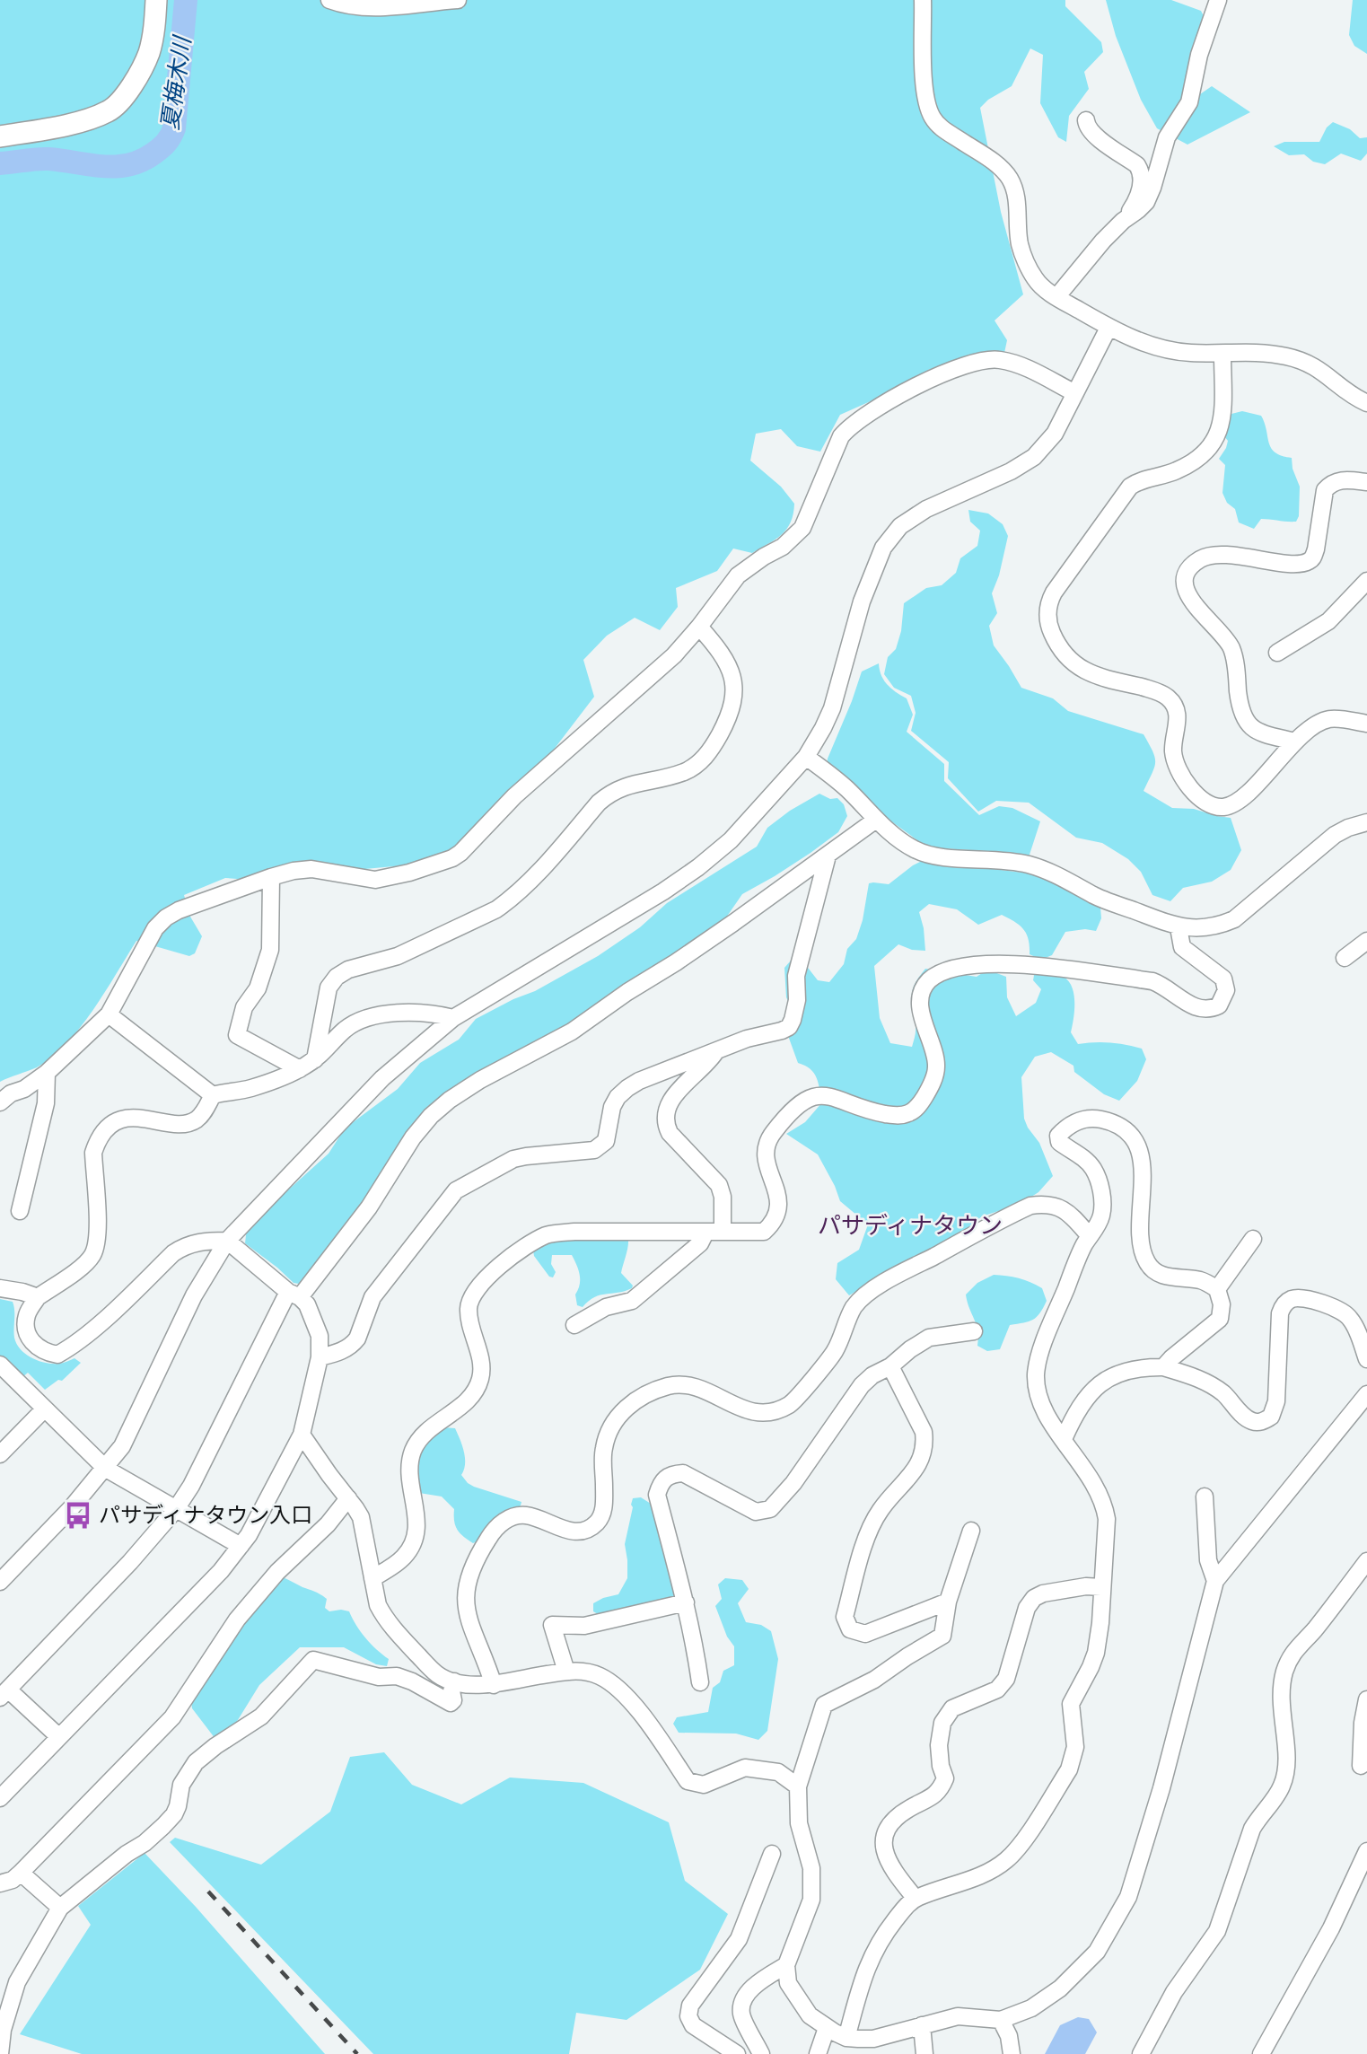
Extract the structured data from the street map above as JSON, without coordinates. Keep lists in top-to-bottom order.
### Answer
{
  "districts": ["パサディナタウン"],
  "water": ["夏梅木川"],
  "places": {
    "bus stop": ["パサディナタウン入口"]
  }
}
